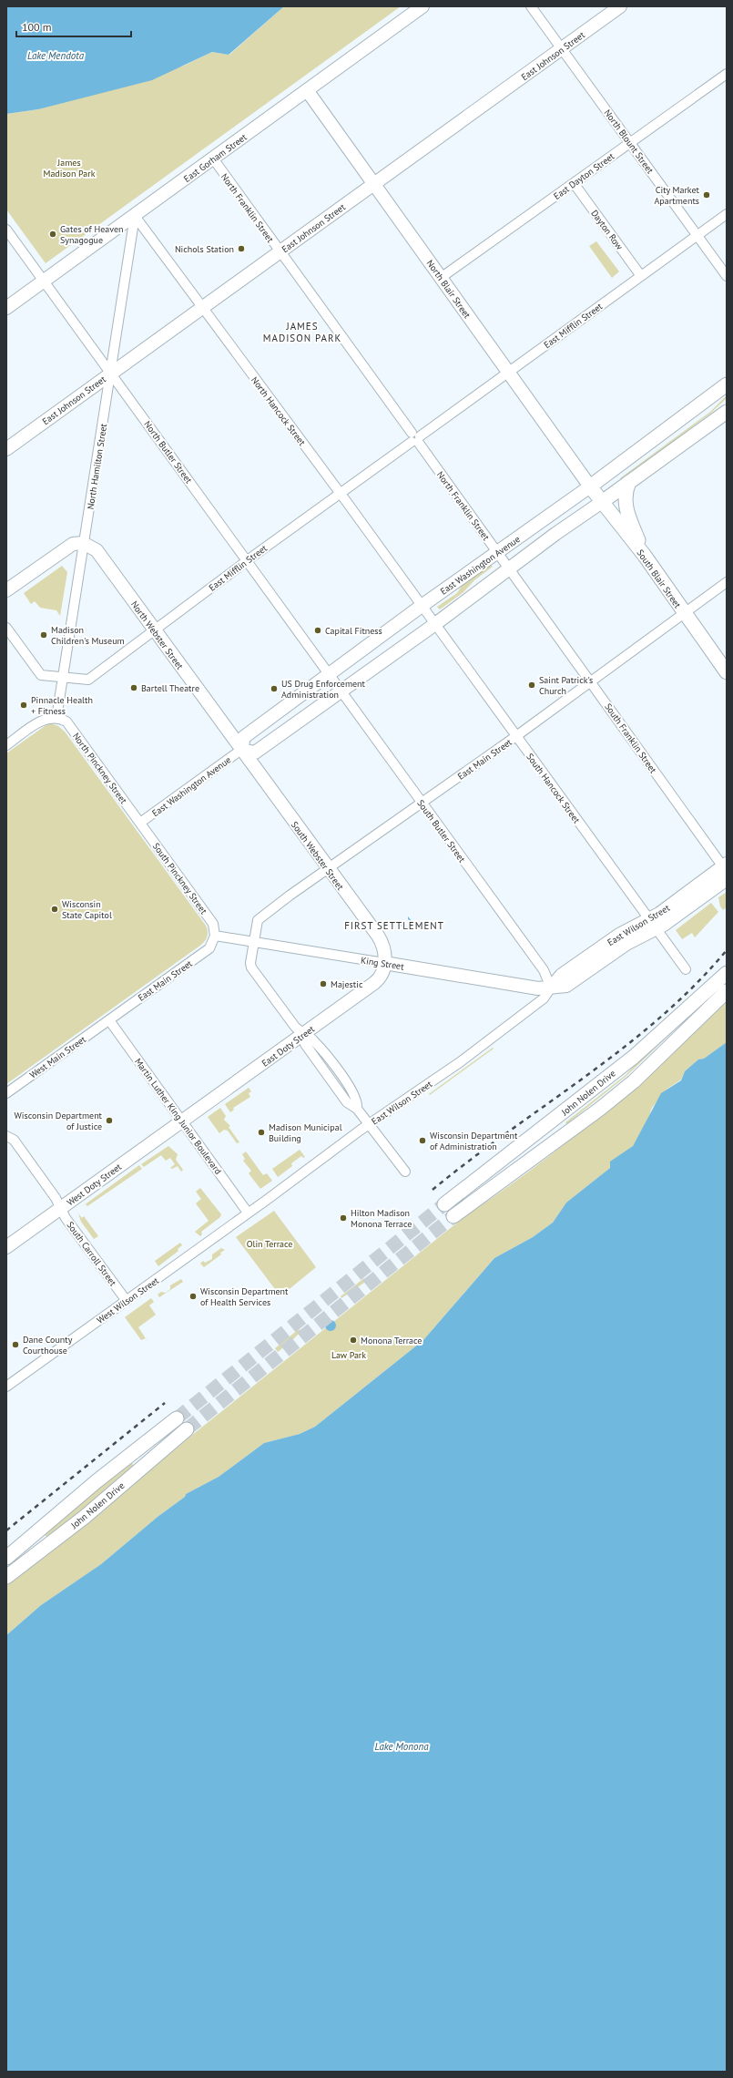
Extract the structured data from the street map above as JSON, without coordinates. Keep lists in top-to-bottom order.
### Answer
{
  "streets": {
    "main road": ["East Washington Avenue", "South Blair Street", "John Nolen Drive"],
    "street": [
      "East Johnson Street",
      "North Blount Street",
      "East Gorham Street",
      "East Dayton Street",
      "North Franklin Street",
      "Dayton Row",
      "North Blair Street",
      "East Mifflin Street",
      "North Hancock Street",
      "North Butler Street",
      "North Hamilton Street",
      "North Webster Street",
      "South Franklin Street",
      "East Main Street",
      "North Pinckney Street",
      "South Hancock Street",
      "South Butler Street",
      "South Webster Street",
      "South Pinckney Street",
      "East Wilson Street",
      "King Street",
      "East Doty Street",
      "West Main Street",
      "Martin Luther King Junior Boulevard",
      "West Doty Street",
      "South Carroll Street",
      "West Wilson Street"
    ]
  },
  "crossings": [
    ["East Johnson Street", "North Blount Street"],
    ["East Johnson Street", "North Franklin Street"],
    ["East Johnson Street", "North Blair Street"],
    ["East Johnson Street", "North Hancock Street"],
    ["East Johnson Street", "North Butler Street"],
    ["East Johnson Street", "North Hamilton Street"],
    ["North Blount Street", "East Dayton Street"],
    ["North Blount Street", "East Mifflin Street"],
    ["East Gorham Street", "North Franklin Street"],
    ["East Gorham Street", "North Blair Street"],
    ["East Gorham Street", "North Hancock Street"],
    ["East Gorham Street", "North Butler Street"],
    ["East Gorham Street", "North Hamilton Street"],
    ["East Dayton Street", "Dayton Row"],
    ["East Dayton Street", "North Blair Street"],
    ["North Franklin Street", "East Mifflin Street"],
    ["North Franklin Street", "East Washington Avenue"],
    ["North Franklin Street", "South Franklin Street"],
    ["Dayton Row", "East Mifflin Street"],
    ["North Blair Street", "East Mifflin Street"],
    ["North Blair Street", "East Washington Avenue"],
    ["North Blair Street", "South Blair Street"],
    ["East Mifflin Street", "North Hancock Street"],
    ["East Mifflin Street", "North Butler Street"],
    ["East Mifflin Street", "North Hamilton Street"],
    ["East Mifflin Street", "North Webster Street"],
    ["North Hancock Street", "North Hamilton Street"],
    ["North Hancock Street", "East Washington Avenue"],
    ["North Hancock Street", "South Hancock Street"],
    ["North Butler Street", "North Hamilton Street"],
    ["North Butler Street", "East Washington Avenue"],
    ["North Butler Street", "South Butler Street"],
    ["North Hamilton Street", "North Webster Street"],
    ["North Hamilton Street", "North Pinckney Street"],
    ["East Washington Avenue", "South Blair Street"],
    ["East Washington Avenue", "North Webster Street"],
    ["East Washington Avenue", "North Pinckney Street"],
    ["East Washington Avenue", "South Hancock Street"],
    ["East Washington Avenue", "South Butler Street"],
    ["East Washington Avenue", "South Webster Street"],
    ["East Washington Avenue", "South Pinckney Street"],
    ["South Blair Street", "East Main Street"],
    ["North Webster Street", "South Webster Street"],
    ["South Franklin Street", "East Main Street"],
    ["South Franklin Street", "East Wilson Street"],
    ["East Main Street", "South Hancock Street"],
    ["East Main Street", "South Butler Street"],
    ["East Main Street", "South Webster Street"],
    ["East Main Street", "South Pinckney Street"],
    ["East Main Street", "King Street"],
    ["East Main Street", "West Main Street"],
    ["East Main Street", "Martin Luther King Junior Boulevard"],
    ["North Pinckney Street", "South Pinckney Street"],
    ["South Hancock Street", "East Wilson Street"],
    ["South Butler Street", "East Wilson Street"],
    ["South Butler Street", "King Street"],
    ["South Webster Street", "King Street"],
    ["South Webster Street", "East Doty Street"],
    ["South Pinckney Street", "King Street"],
    ["East Wilson Street", "King Street"],
    ["East Wilson Street", "Martin Luther King Junior Boulevard"],
    ["East Wilson Street", "West Wilson Street"],
    ["King Street", "East Doty Street"],
    ["East Doty Street", "Martin Luther King Junior Boulevard"],
    ["East Doty Street", "West Doty Street"],
    ["West Main Street", "Martin Luther King Junior Boulevard"],
    ["Martin Luther King Junior Boulevard", "West Doty Street"],
    ["Martin Luther King Junior Boulevard", "West Wilson Street"],
    ["West Doty Street", "South Carroll Street"],
    ["South Carroll Street", "West Wilson Street"]
  ],
  "districts": ["JAMES MADISON PARK", "FIRST SETTLEMENT"],
  "water": ["Lake Mendota", "Lake Monona"],
  "parks": ["James Madison Park", "Olin Terrace", "Law Park"],
  "places": [
    "City Market Apartments",
    "Gates of Heaven Synagogue",
    "Nichols Station",
    "Capital Fitness",
    "Madison Children's Museum",
    "Saint Patrick's Church",
    "Bartell Theatre",
    "US Drug Enforcement Administration",
    "Pinnacle Health + Fitness",
    "Wisconsin State Capitol",
    "Majestic",
    "Wisconsin Department of Justice",
    "Madison Municipal Building",
    "Wisconsin Department of Administration",
    "Hilton Madison Monona Terrace",
    "Wisconsin Department of Health Services",
    "Monona Terrace",
    "Dane County Courthouse"
  ],
  "scale_bar": "100 m"
}
